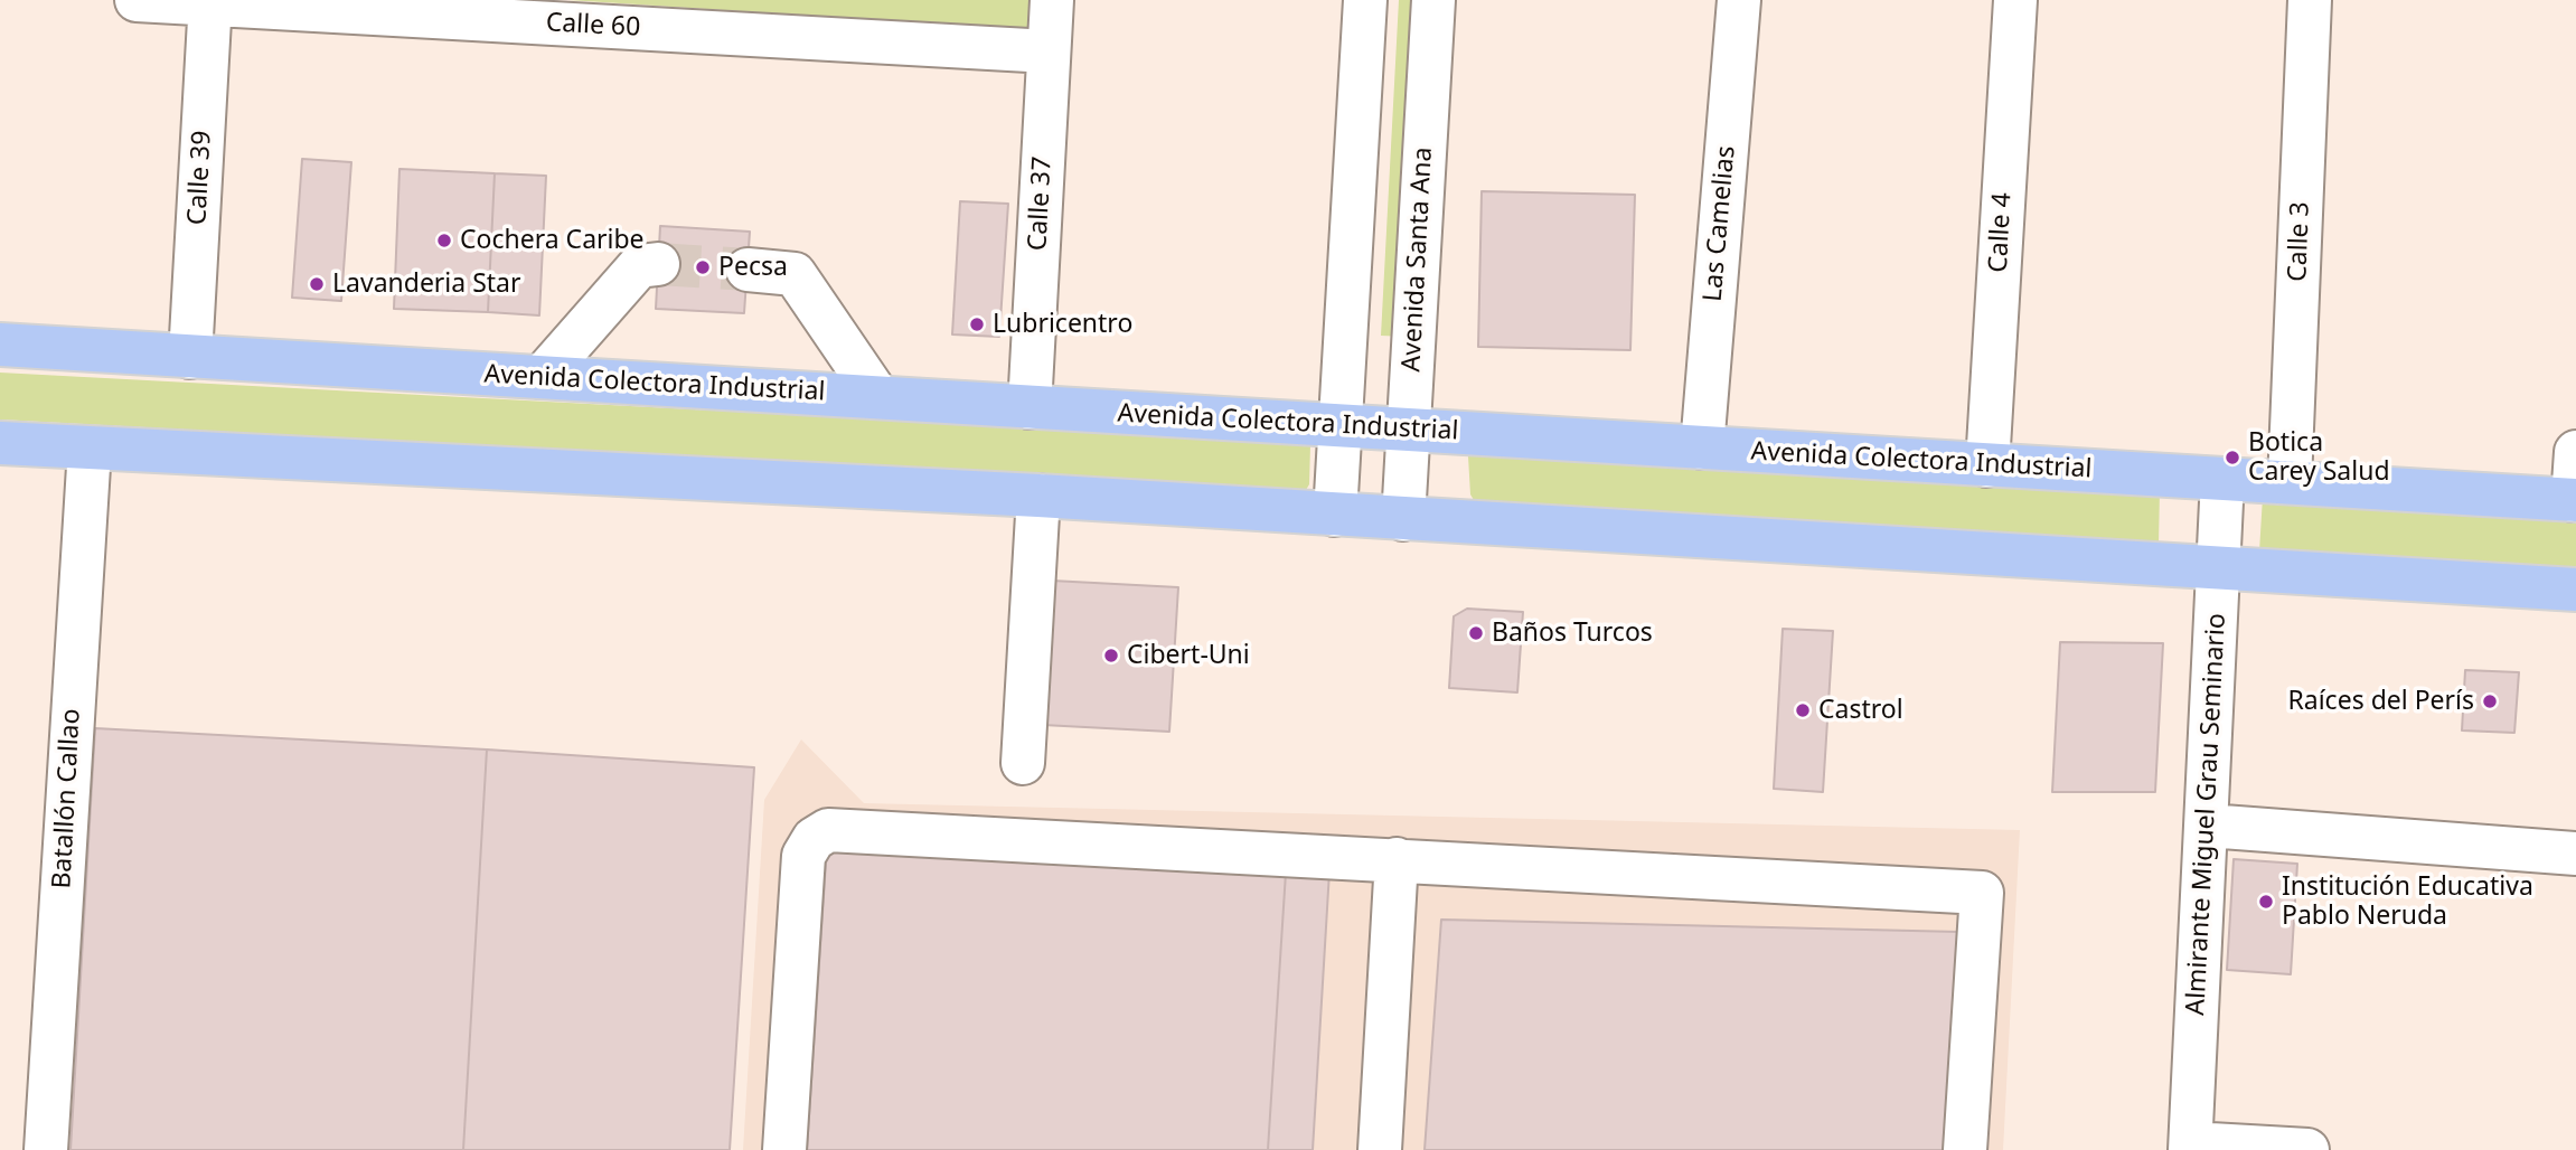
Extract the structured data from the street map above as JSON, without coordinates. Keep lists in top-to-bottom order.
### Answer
{
  "streets": {
    "main road": ["Avenida Colectora Industrial"],
    "street": [
      "Calle 60",
      "Calle 39",
      "Calle 37",
      "Las Camelias",
      "Calle 4",
      "Calle 3",
      "Avenida Santa Ana",
      "Batallón Callao",
      "Almirante Miguel Grau Seminario"
    ]
  },
  "crossings": [
    ["Calle 60", "Calle 39"],
    ["Calle 60", "Calle 37"],
    ["Calle 39", "Avenida Colectora Industrial"],
    ["Calle 37", "Avenida Colectora Industrial"],
    ["Las Camelias", "Avenida Colectora Industrial"],
    ["Calle 4", "Avenida Colectora Industrial"],
    ["Calle 3", "Avenida Colectora Industrial"],
    ["Avenida Santa Ana", "Avenida Colectora Industrial"],
    ["Avenida Colectora Industrial", "Almirante Miguel Grau Seminario"]
  ],
  "places": [
    "Cochera Caribe",
    "Pecsa",
    "Lavanderia Star",
    "Lubricentro",
    "Botica Carey Salud",
    "Baños Turcos",
    "Cibert-Uni",
    "Raíces del Perís",
    "Castrol",
    "Institución Educativa Pablo Neruda"
  ]
}
